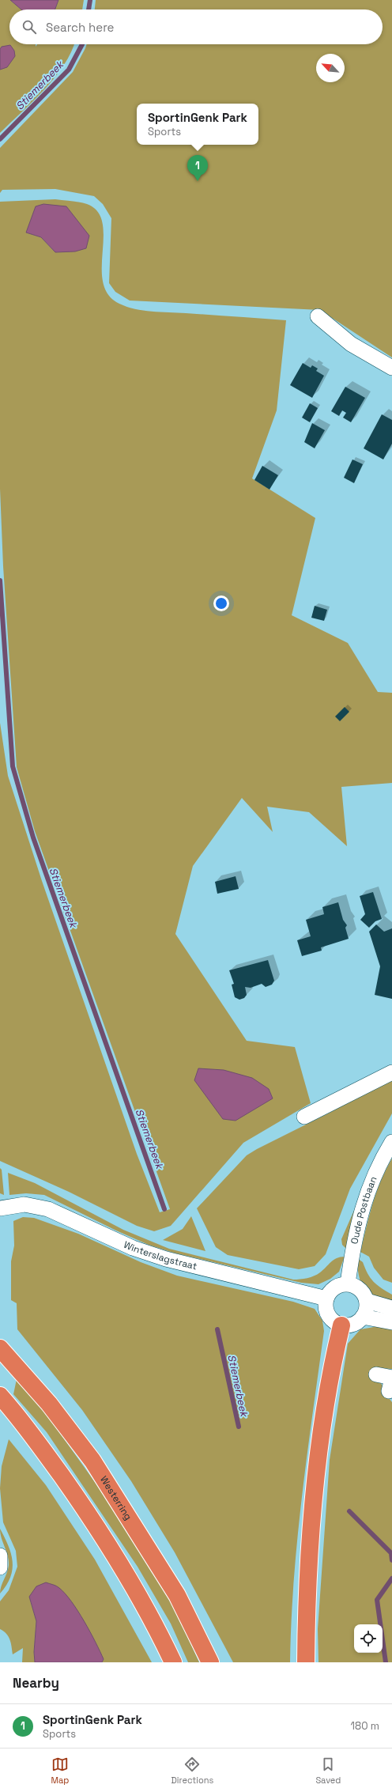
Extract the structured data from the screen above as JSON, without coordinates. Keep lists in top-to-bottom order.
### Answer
{
  "streets": {
    "highway": ["Westerring"],
    "street": ["Oude Postbaan", "Winterslagstraat"]
  },
  "crossings": [
    ["Oude Postbaan", "Winterslagstraat"]
  ],
  "water": ["Stiemerbeek"],
  "north": "top left",
  "page": {
    "search": "Search here",
    "popup": ["SportinGenk Park", "Sports"],
    "pins": "1",
    "heading": "Nearby",
    "list": [
      {
        "mark": "1",
        "name": "SportinGenk Park",
        "note": "Sports",
        "value": "180 m"
      }
    ],
    "nav": ["Map", "Directions", "Saved"]
  }
}
